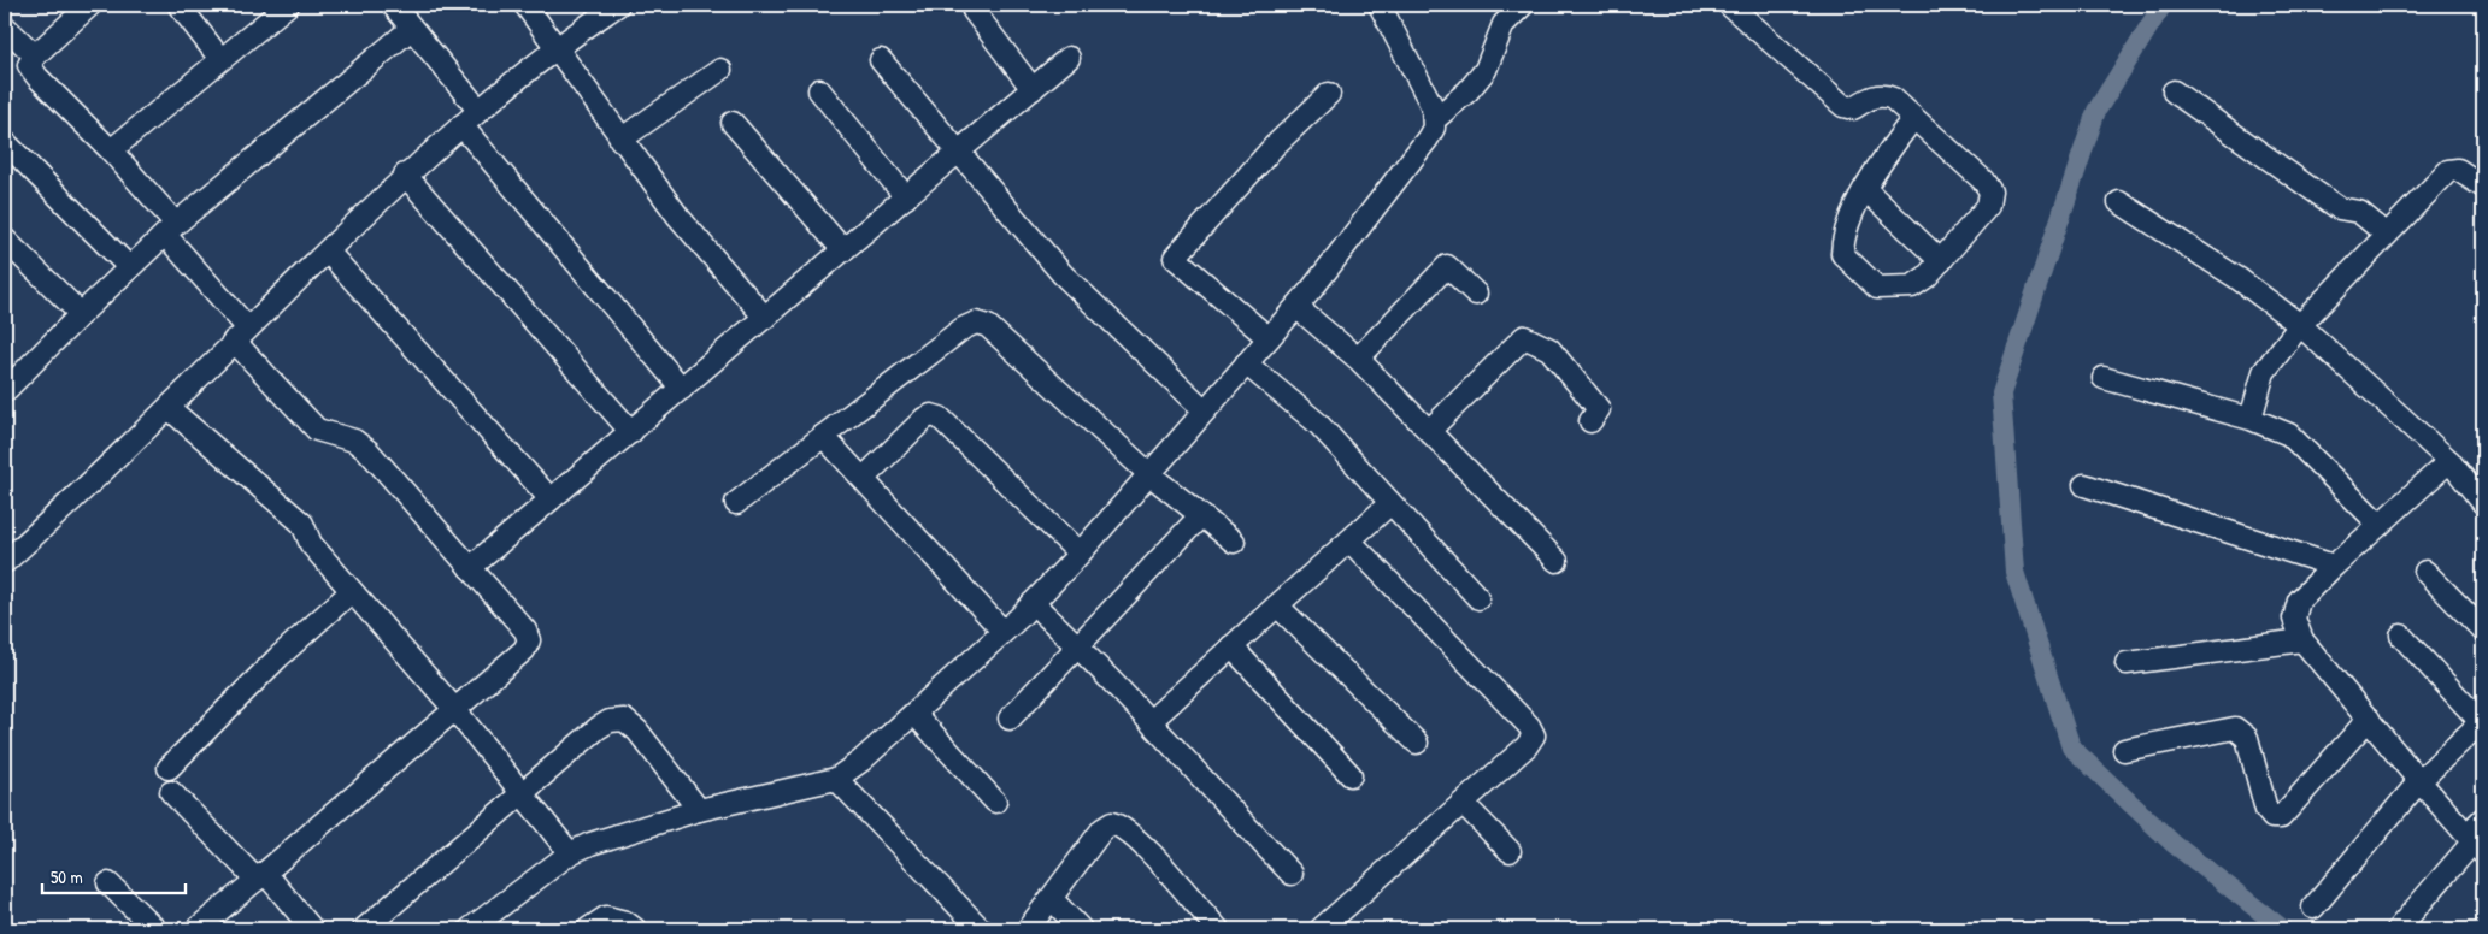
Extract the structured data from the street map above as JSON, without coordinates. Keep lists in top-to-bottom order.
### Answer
{
  "scale_bar": "50 m"
}
